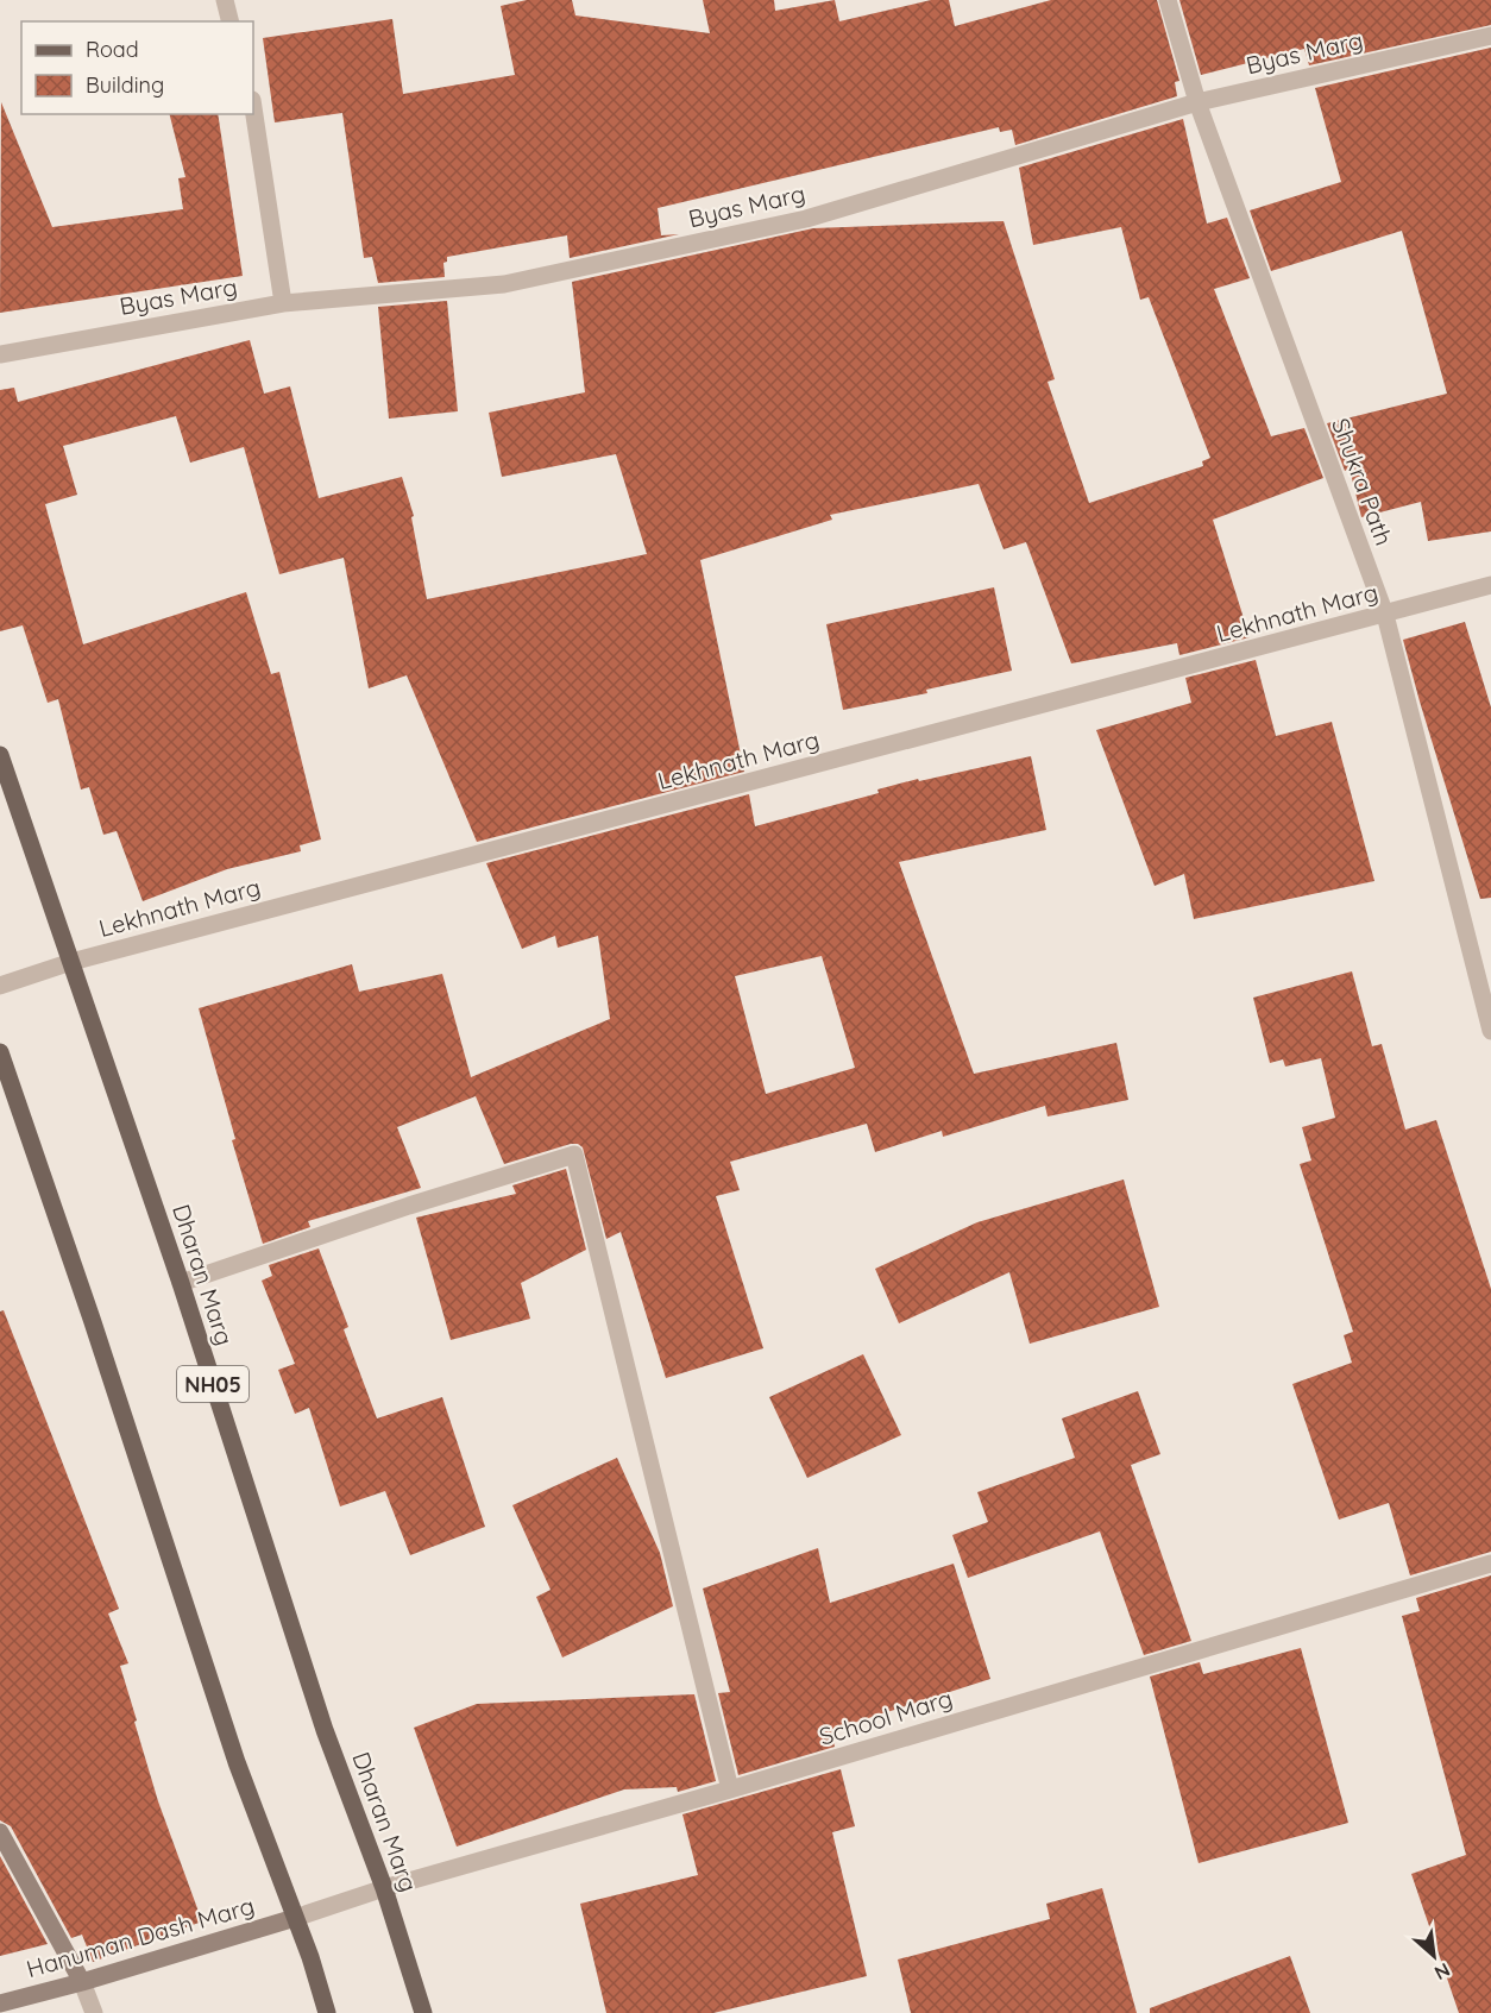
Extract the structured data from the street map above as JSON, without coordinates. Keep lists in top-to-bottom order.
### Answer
{
  "streets": {
    "main road": ["Dharan Marg", "NH05", "Hanuman Dash Marg"],
    "street": [
      "Byas Marg",
      "Shukra Path",
      "Lekhnath Marg",
      "School Marg"
    ]
  },
  "crossings": [
    ["Byas Marg", "Shukra Path"],
    ["Shukra Path", "Lekhnath Marg"],
    ["Lekhnath Marg", "Dharan Marg"],
    ["Dharan Marg", "School Marg"],
    ["School Marg", "Hanuman Dash Marg"]
  ],
  "legend": ["Road", "Building"],
  "north": "bottom right"
}
